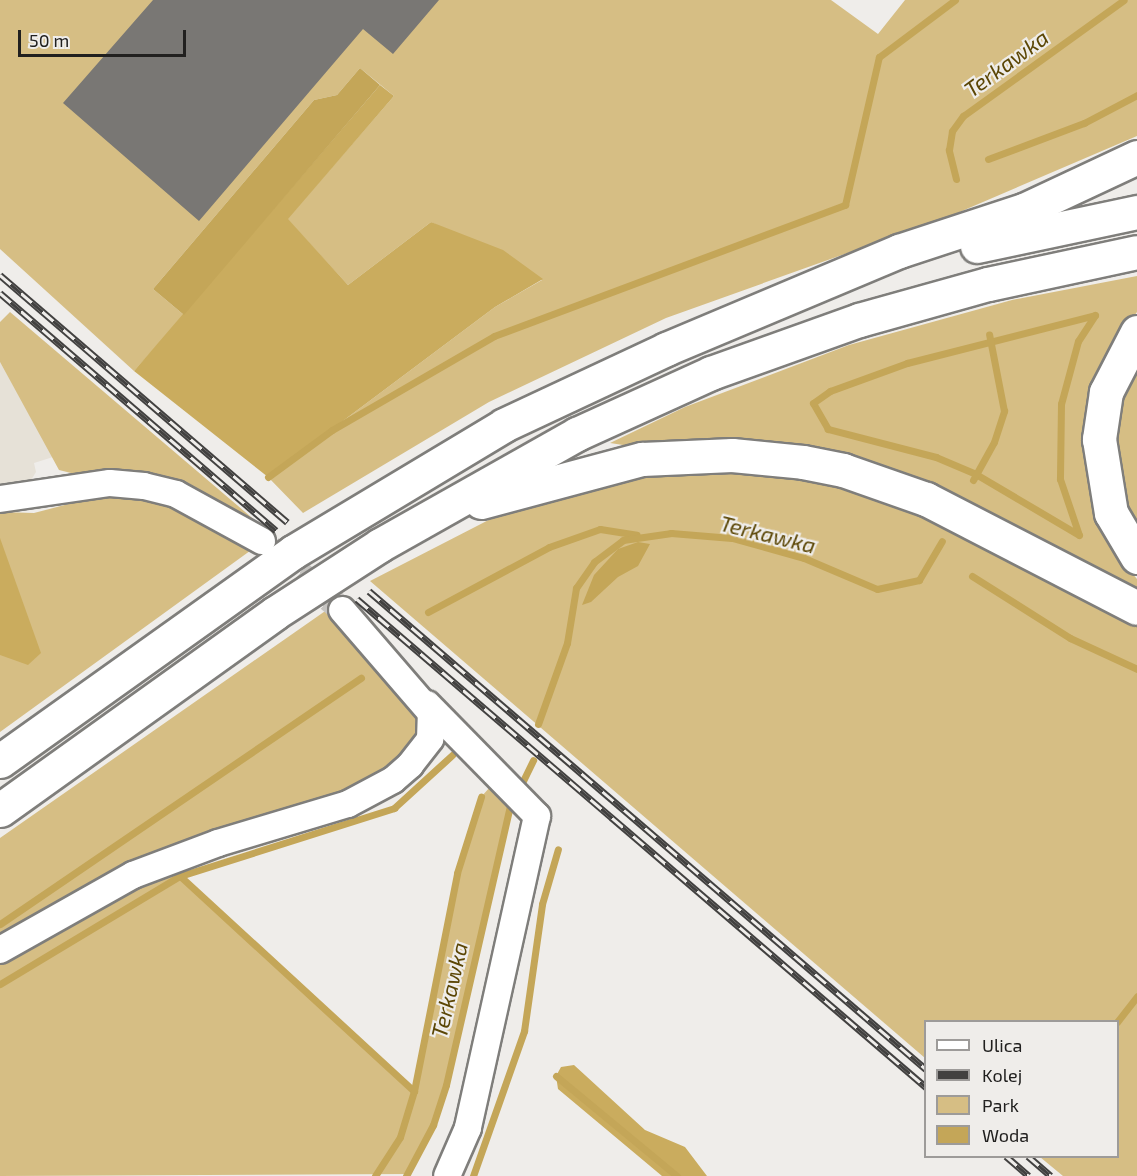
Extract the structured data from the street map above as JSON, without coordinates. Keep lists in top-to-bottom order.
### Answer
{
  "water": ["Terkawka"],
  "legend": [
    "Ulica",
    "Kolej",
    "Park",
    "Woda"
  ],
  "scale_bar": "50 m"
}
